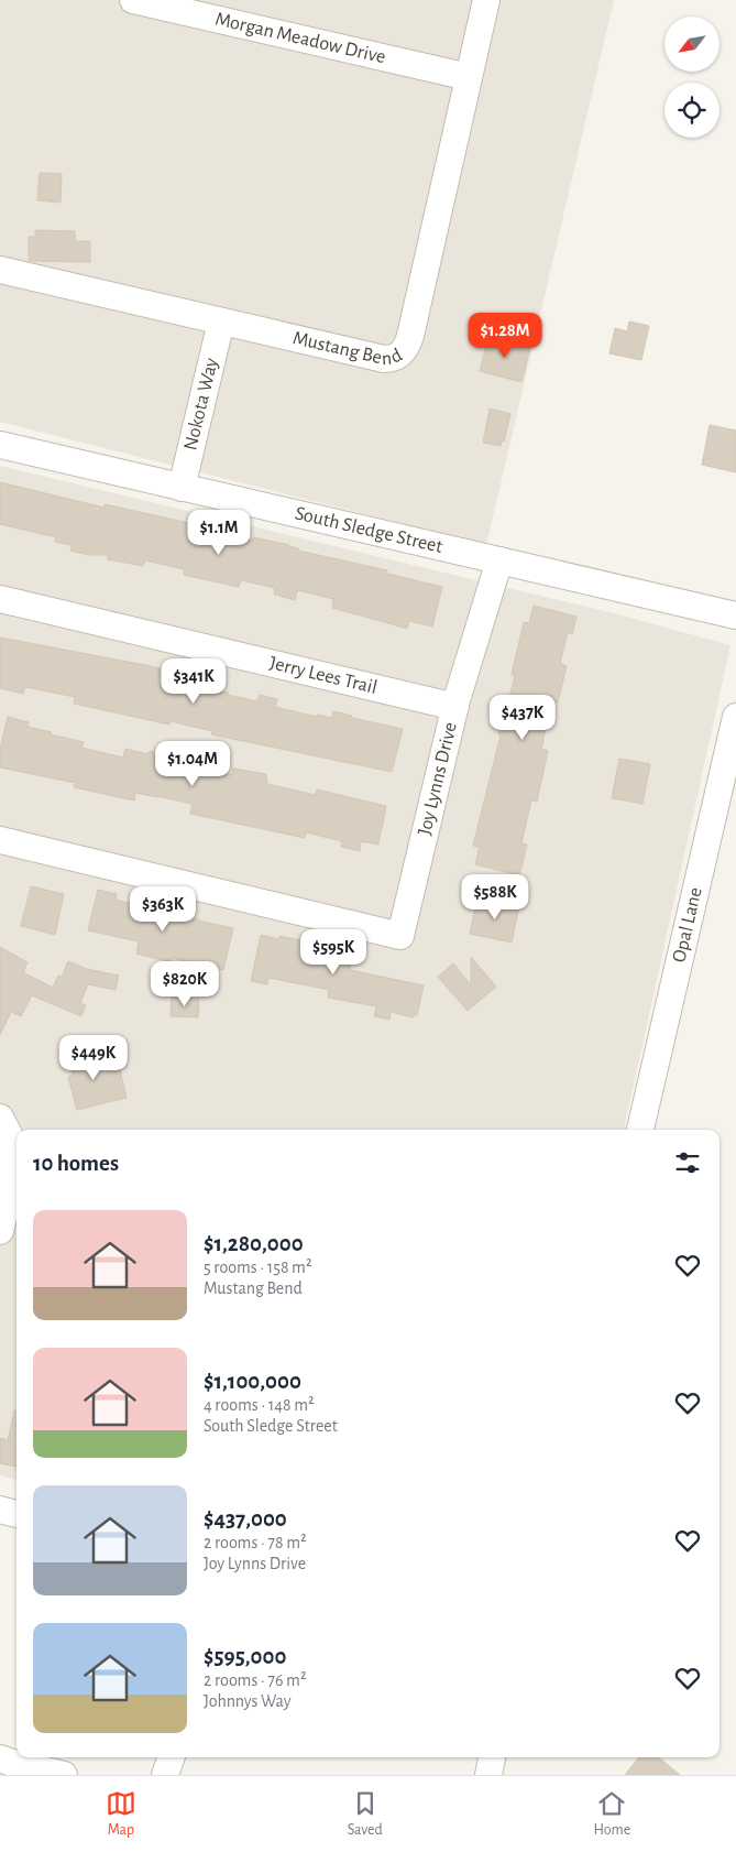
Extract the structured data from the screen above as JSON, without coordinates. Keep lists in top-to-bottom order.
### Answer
{
  "streets": {
    "street": [
      "Morgan Meadow Drive",
      "Mustang Bend",
      "Nokota Way",
      "South Sledge Street",
      "Jerry Lees Trail",
      "Joy Lynns Drive",
      "Opal Lane"
    ]
  },
  "crossings": [
    ["Morgan Meadow Drive", "Mustang Bend"],
    ["Mustang Bend", "Nokota Way"],
    ["Nokota Way", "South Sledge Street"],
    ["South Sledge Street", "Joy Lynns Drive"],
    ["Jerry Lees Trail", "Joy Lynns Drive"]
  ],
  "north": "bottom left",
  "page": {
    "price": [
      "$1.28M",
      "$1.1M",
      "$341K",
      "$437K",
      "$1.04M",
      "$588K",
      "$363K",
      "$595K",
      "$820K",
      "$449K"
    ],
    "heading": "10 homes",
    "list": [
      {
        "name": "$1,280,000",
        "note": "5 rooms · 158 m² · Mustang Bend"
      },
      {
        "name": "$1,100,000",
        "note": "4 rooms · 148 m² · South Sledge Street"
      },
      {
        "name": "$437,000",
        "note": "2 rooms · 78 m² · Joy Lynns Drive"
      },
      {
        "name": "$595,000",
        "note": "2 rooms · 76 m² · Johnnys Way"
      }
    ],
    "tabs": ["Map", "Saved", "Home"]
  }
}
